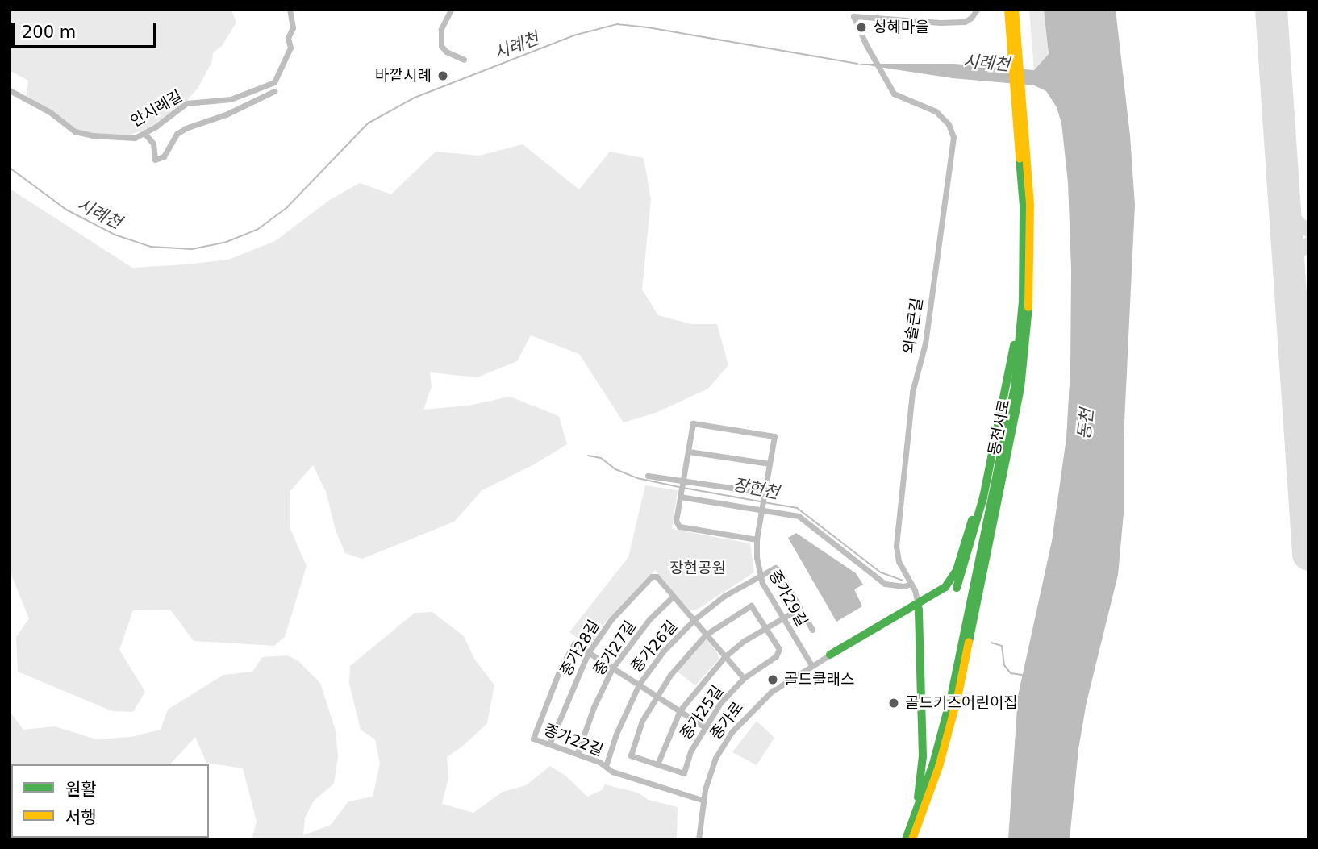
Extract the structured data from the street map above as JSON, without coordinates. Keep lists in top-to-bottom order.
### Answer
{
  "streets": {
    "main road": ["동천서로"],
    "street": [
      "안시례길",
      "외솔큰길",
      "종가29길",
      "종가26길",
      "종가28길",
      "종가27길",
      "종가25길",
      "종가로",
      "종가22길"
    ]
  },
  "crossings": [
    ["종가29길", "종가26길"],
    ["종가29길", "종가25길"],
    ["종가29길", "종가로"],
    ["종가26길", "종가22길"],
    ["종가28길", "종가27길"],
    ["종가28길", "종가22길"],
    ["종가27길", "종가22길"],
    ["종가로", "종가22길"]
  ],
  "water": ["시례천", "동천", "장현천"],
  "parks": ["장현공원"],
  "places": [
    "성혜마을",
    "바깥시례",
    "골드클래스",
    "골드키즈어린이집"
  ],
  "legend": ["원활", "서행"],
  "scale_bar": "200 m"
}
